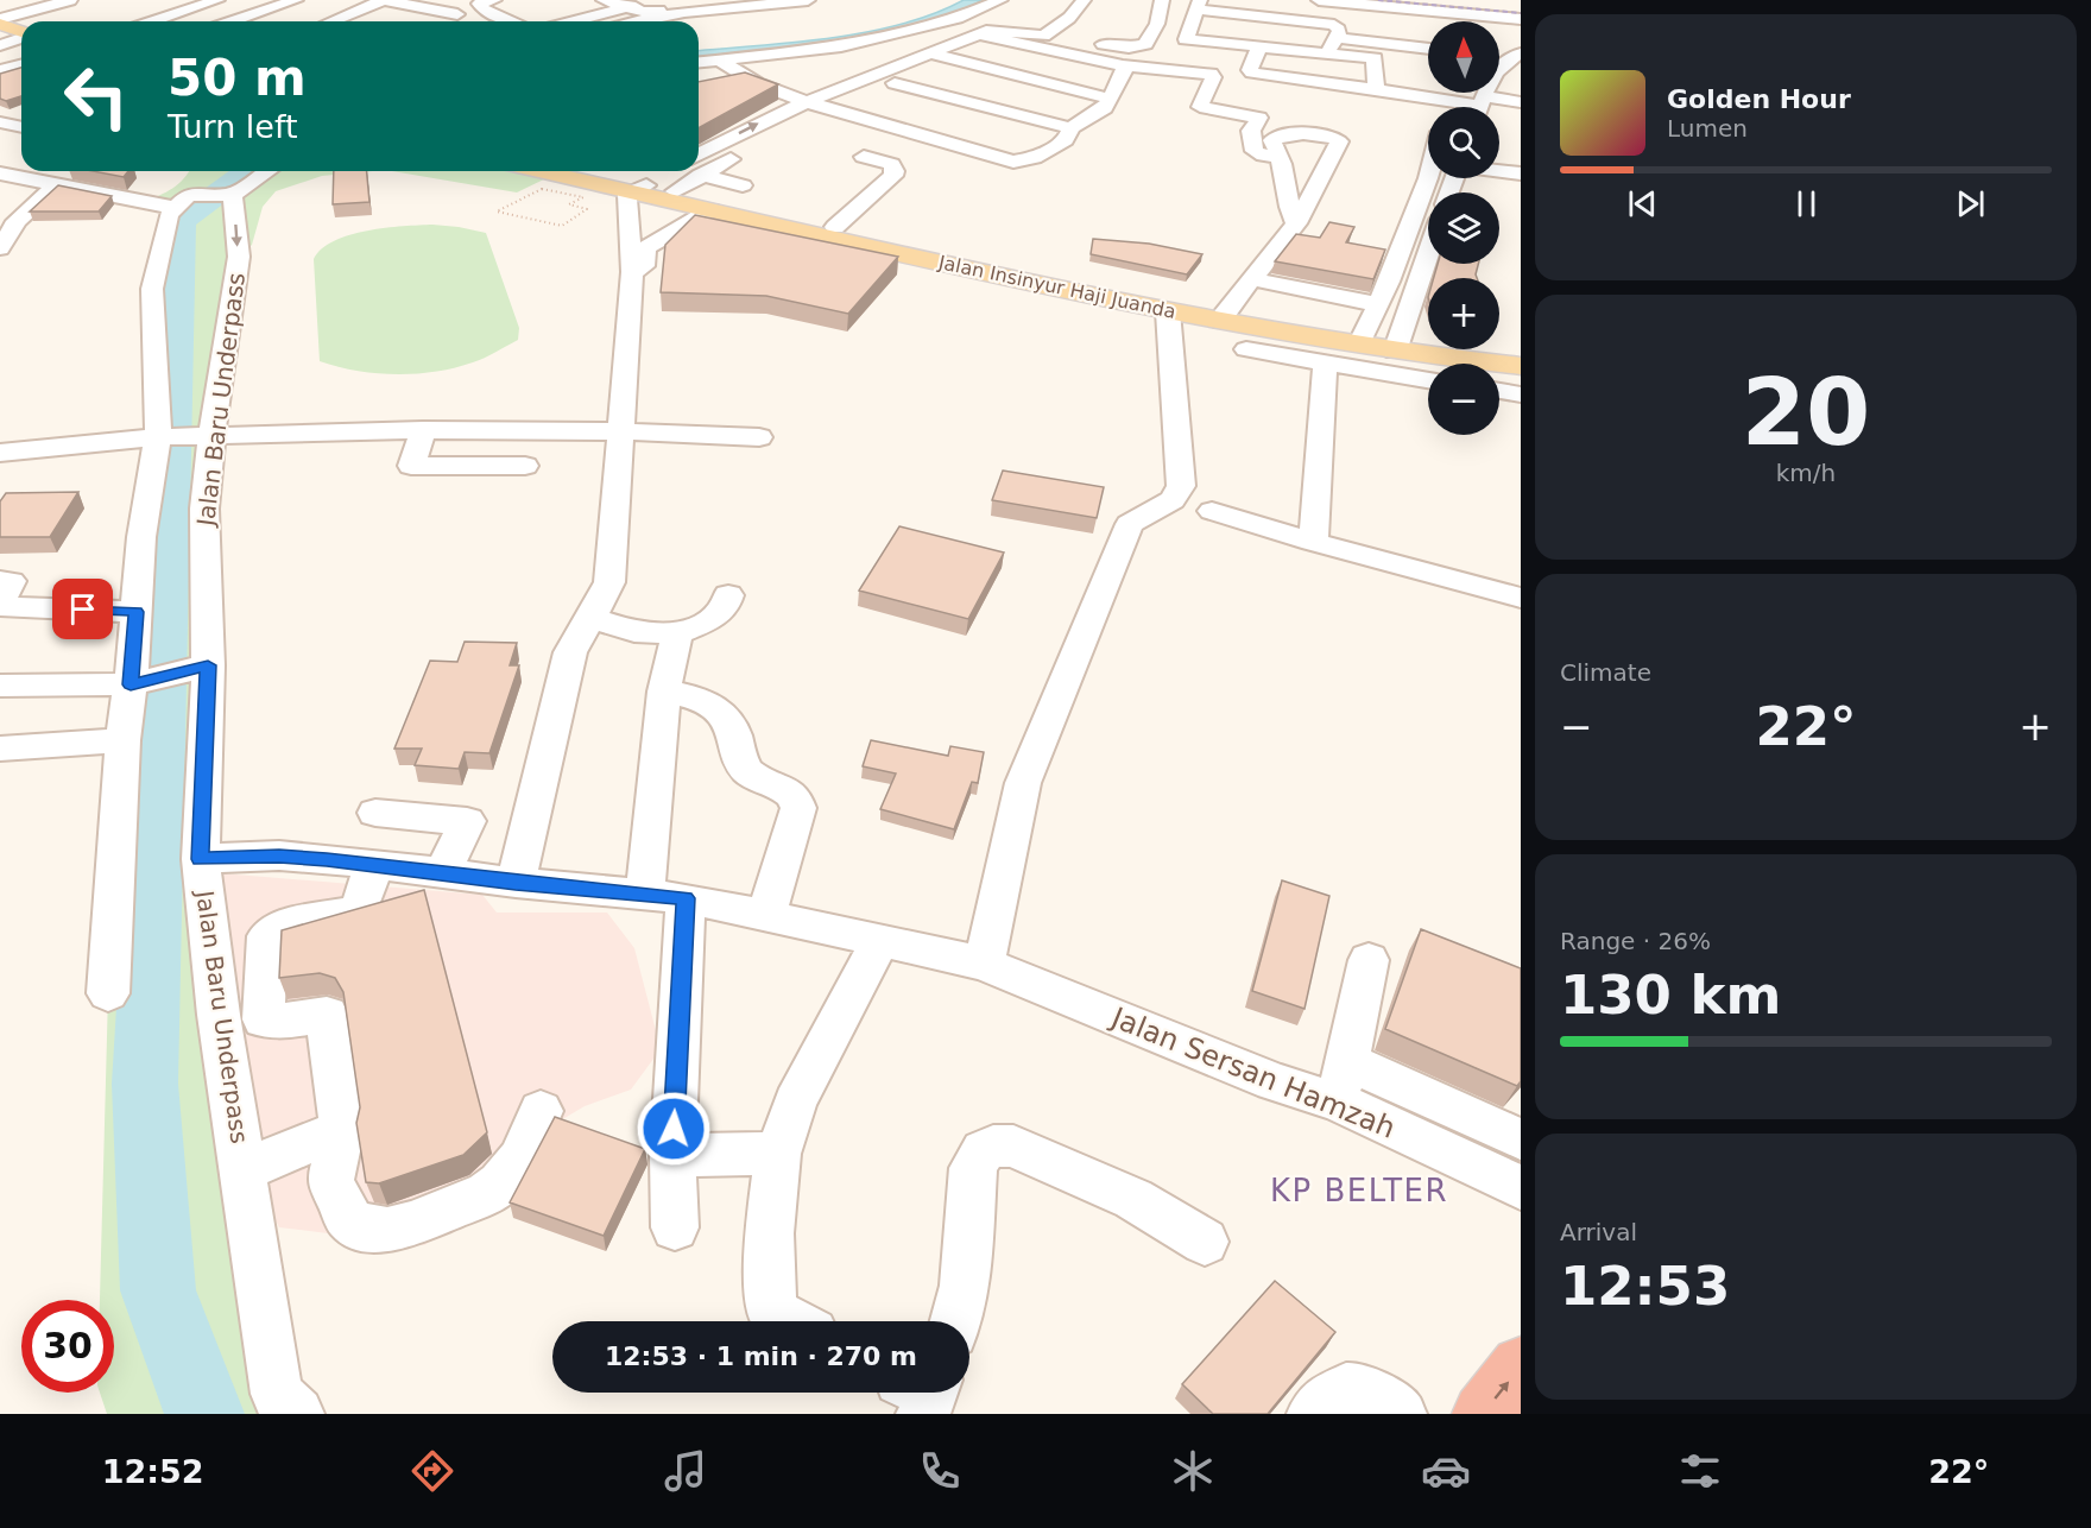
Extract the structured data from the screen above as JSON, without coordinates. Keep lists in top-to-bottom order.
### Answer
{
  "streets": {
    "main road": ["Jalan Insinyur Haji Juanda"],
    "street": ["Jalan Baru Underpass", "Jalan Sersan Hamzah"]
  },
  "crossings": [
    ["Jalan Baru Underpass", "Jalan Sersan Hamzah"]
  ],
  "districts": ["KP BELTER"],
  "north": "top",
  "page": {
    "map_buttons": ["+", "−"],
    "turn": ["50 m", "Turn left"],
    "song": ["Golden Hour", "Lumen"],
    "tile": [
      ["20", "km/h"],
      "Climate",
      ["Range · 26%", "130 km"],
      ["Arrival", "12:53"]
    ],
    "heat": ["−", "22°", "+"],
    "limit": "30",
    "trip": "12:53 · 1 min · 270 m",
    "tabs": ["12:52", "22°"]
  }
}
